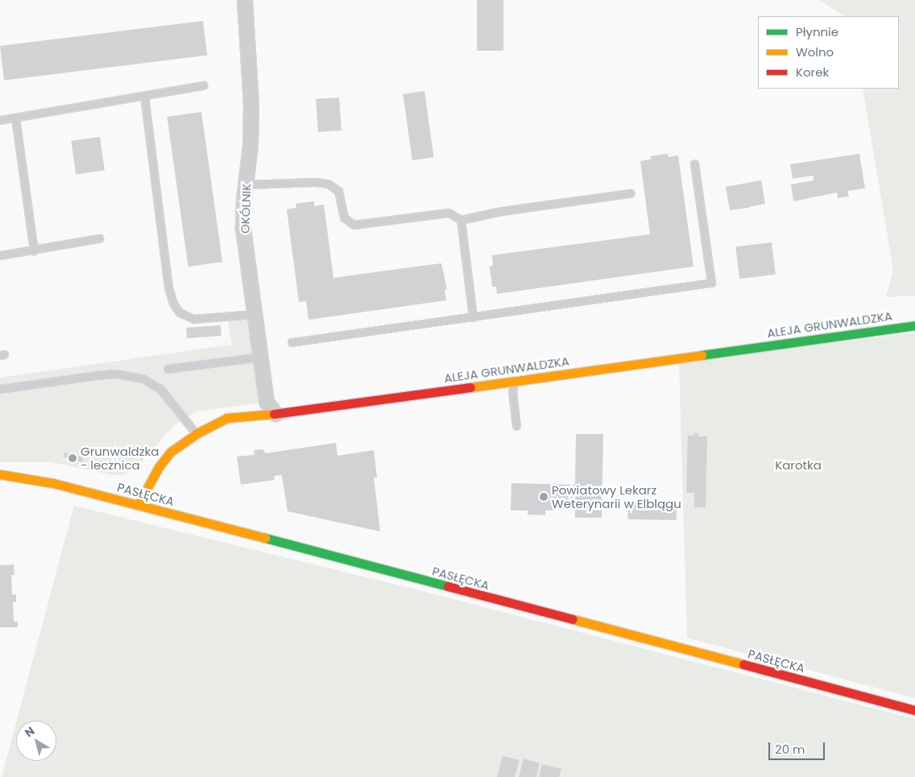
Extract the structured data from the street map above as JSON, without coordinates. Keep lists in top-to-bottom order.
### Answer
{
  "streets": {
    "main road": ["ALEJA GRUNWALDZKA", "PASŁĘCKA"],
    "street": ["OKÓLNIK"]
  },
  "crossings": [
    ["OKÓLNIK", "ALEJA GRUNWALDZKA"],
    ["ALEJA GRUNWALDZKA", "PASŁĘCKA"]
  ],
  "parks": ["Karotka"],
  "places": ["Grunwaldzka - lecznica", "Powiatowy Lekarz Weterynarii w Elblągu"],
  "legend": ["Płynnie", "Wolno", "Korek"],
  "scale_bar": "20 m",
  "north": "top left"
}
